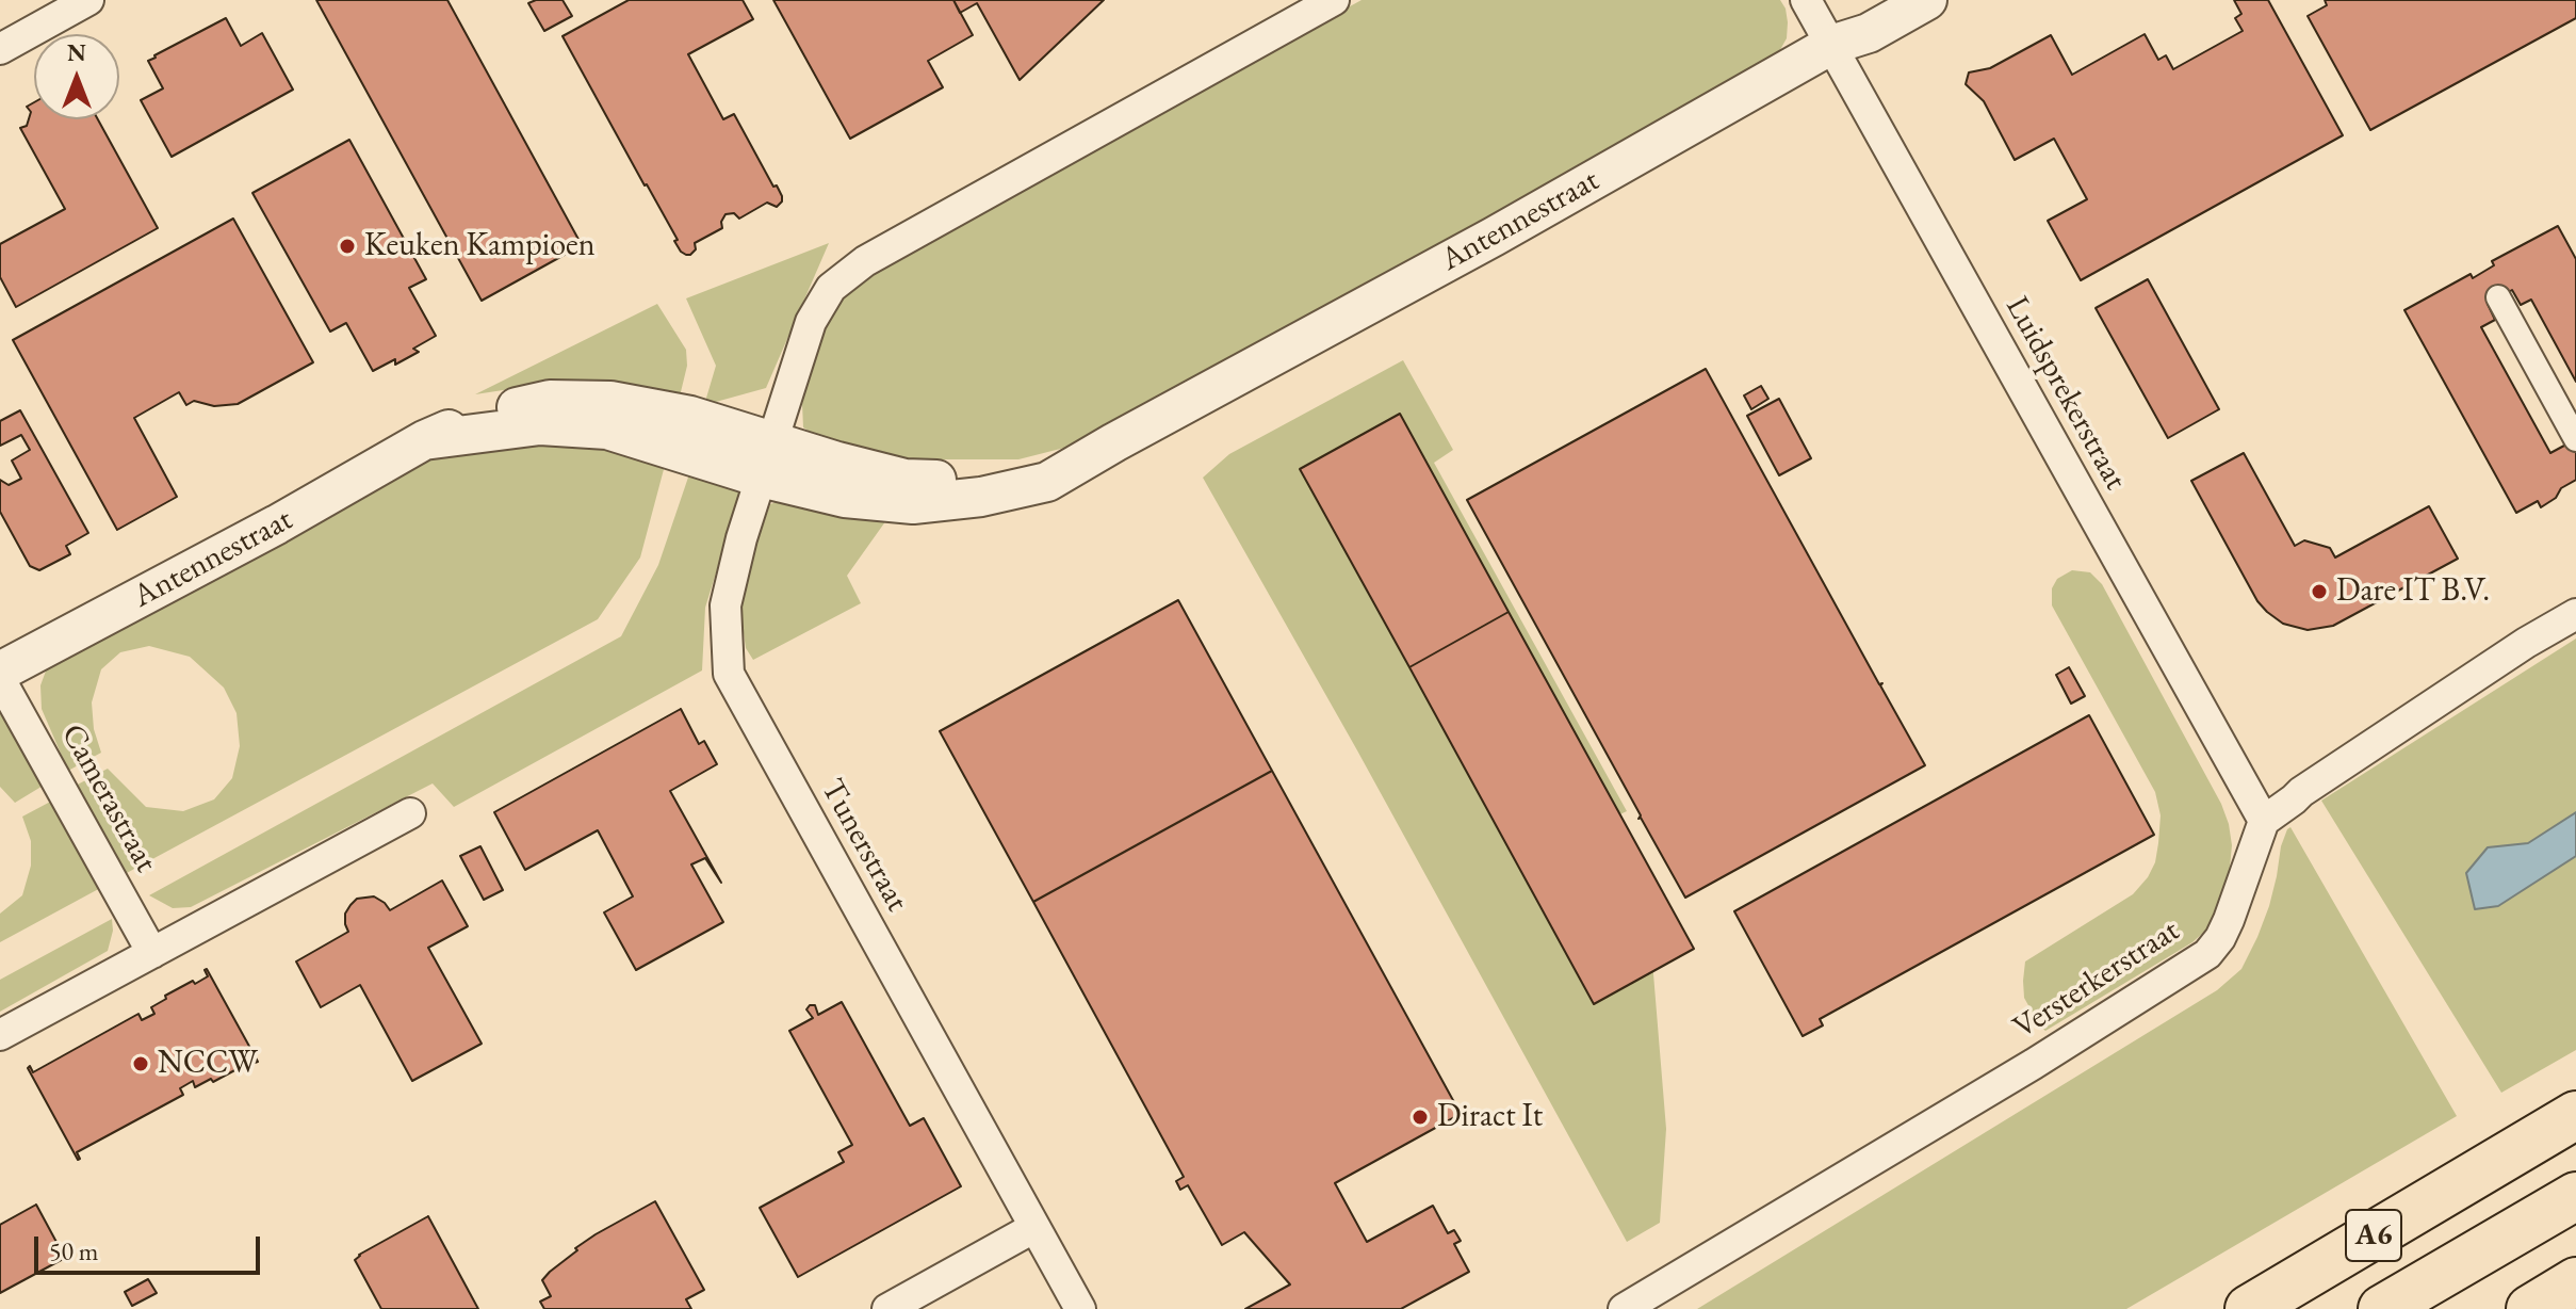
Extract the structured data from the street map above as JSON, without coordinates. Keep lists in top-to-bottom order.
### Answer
{
  "streets": {
    "highway": ["A6"],
    "street": [
      "Antennestraat",
      "Luidsprekerstraat",
      "Camerastraat",
      "Tunerstraat",
      "Versterkerstraat"
    ]
  },
  "crossings": [
    ["Antennestraat", "Luidsprekerstraat"],
    ["Antennestraat", "Tunerstraat"],
    ["Luidsprekerstraat", "Versterkerstraat"]
  ],
  "places": [
    "Keuken Kampioen",
    "Dare IT B.V.",
    "NCCW",
    "Diract It"
  ],
  "scale_bar": "50 m",
  "north": "top"
}
